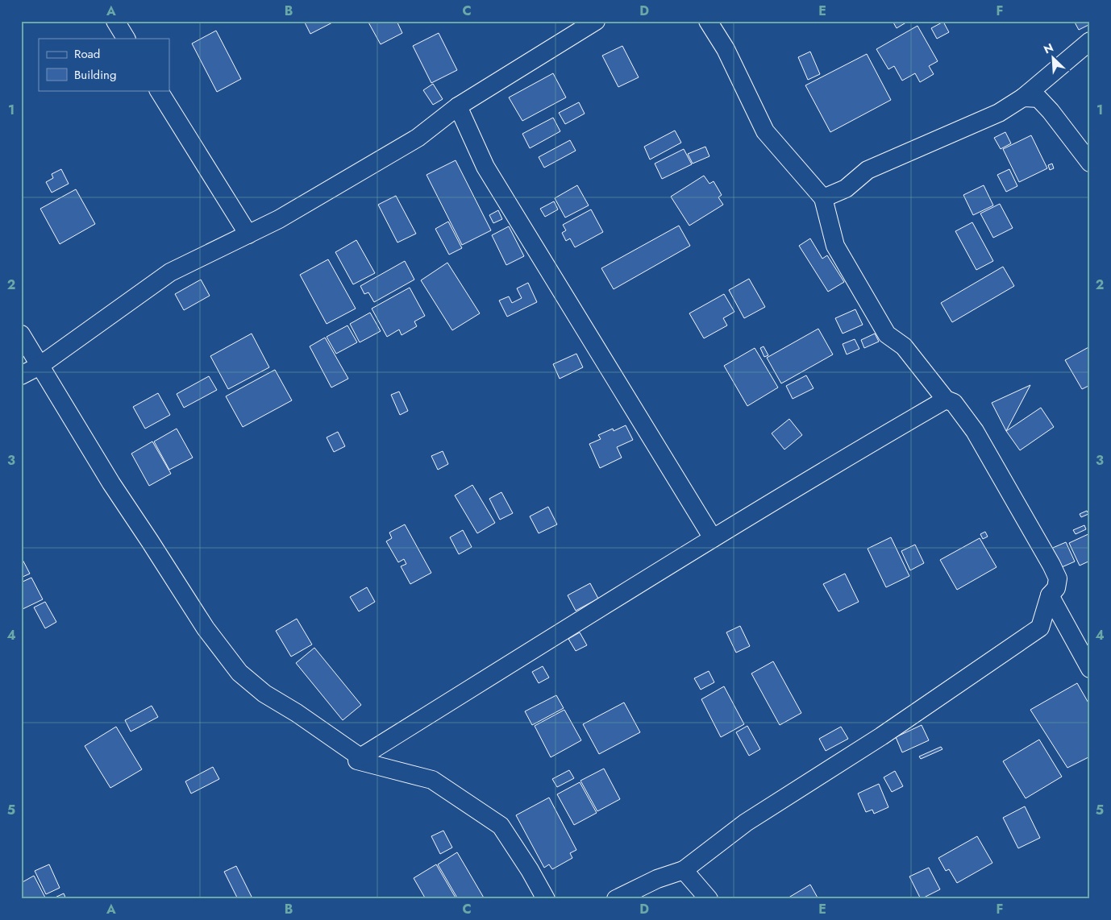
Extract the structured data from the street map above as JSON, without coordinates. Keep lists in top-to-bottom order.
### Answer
{
  "legend": ["Road", "Building"],
  "north": "top left",
  "grid": {
    "columns": [
      "A",
      "B",
      "C",
      "D",
      "E",
      "F"
    ],
    "rows": [
      "1",
      "2",
      "3",
      "4",
      "5"
    ]
  }
}
